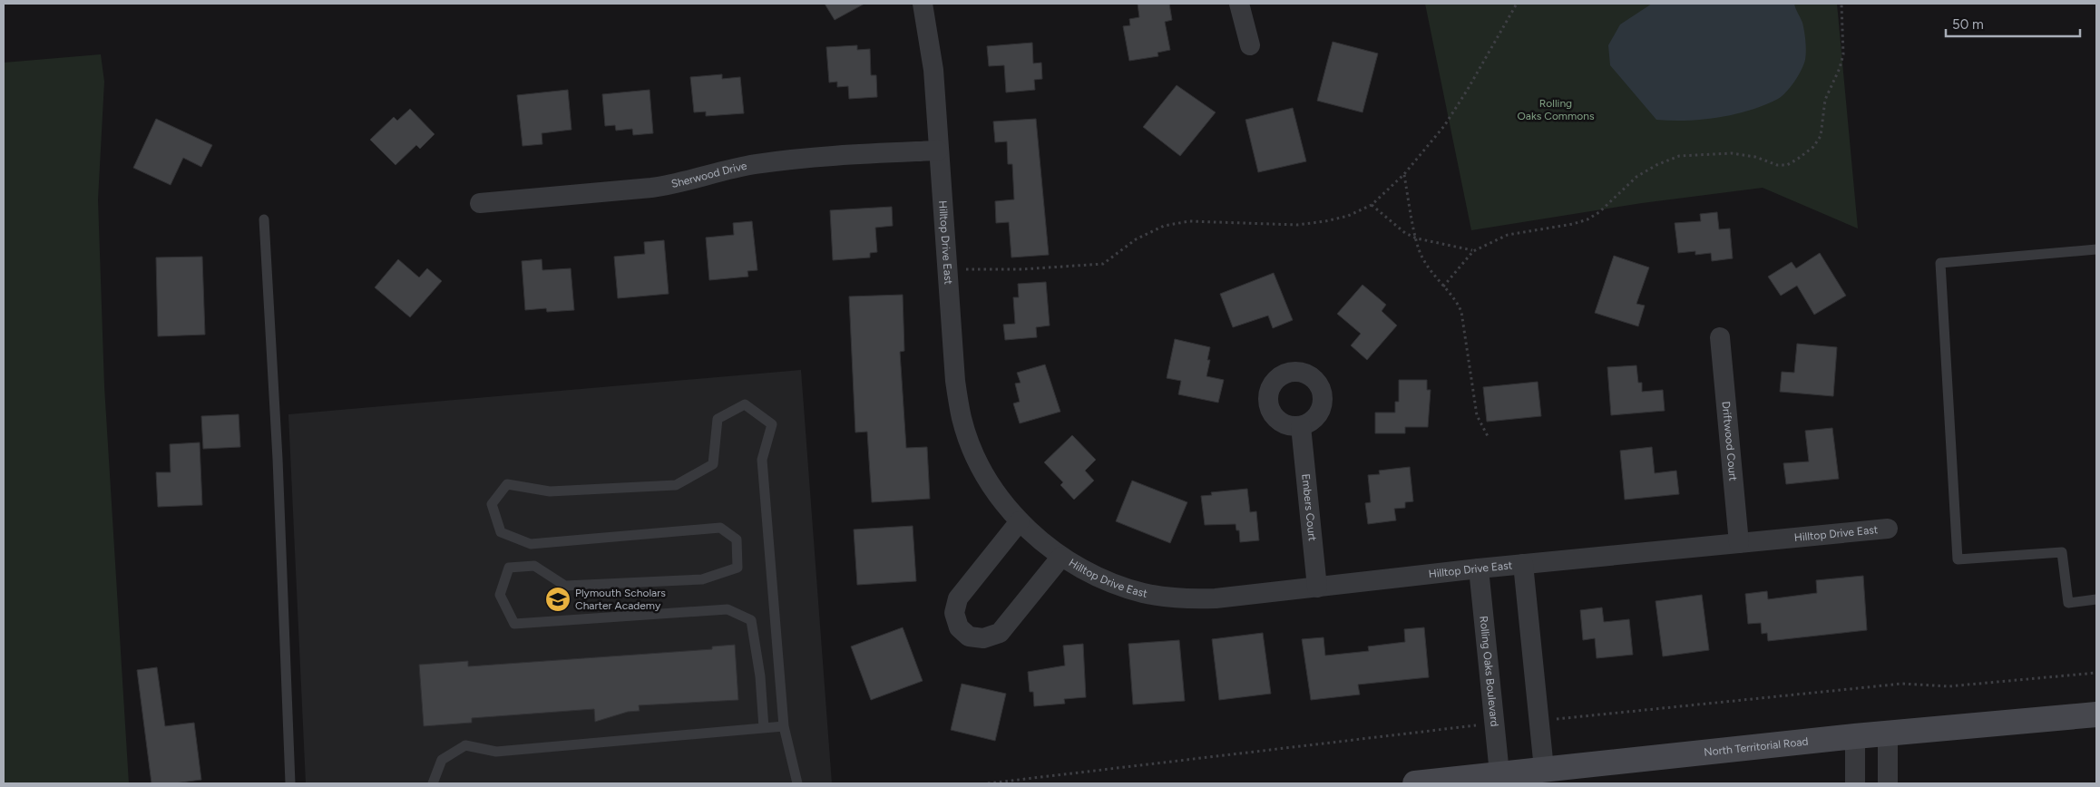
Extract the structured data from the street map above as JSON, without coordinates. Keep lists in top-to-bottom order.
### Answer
{
  "streets": {
    "main road": ["North Territorial Road"],
    "street": [
      "Sherwood Drive",
      "Hilltop Drive East",
      "Driftwood Court",
      "Embers Court",
      "Rolling Oaks Boulevard"
    ]
  },
  "crossings": [
    ["Sherwood Drive", "Hilltop Drive East"],
    ["Hilltop Drive East", "Driftwood Court"],
    ["Hilltop Drive East", "Embers Court"],
    ["Hilltop Drive East", "Rolling Oaks Boulevard"],
    ["Rolling Oaks Boulevard", "North Territorial Road"]
  ],
  "parks": ["Rolling Oaks Commons"],
  "places": {
    "school or university": ["Plymouth Scholars Charter Academy"]
  },
  "scale_bar": "50 m"
}
